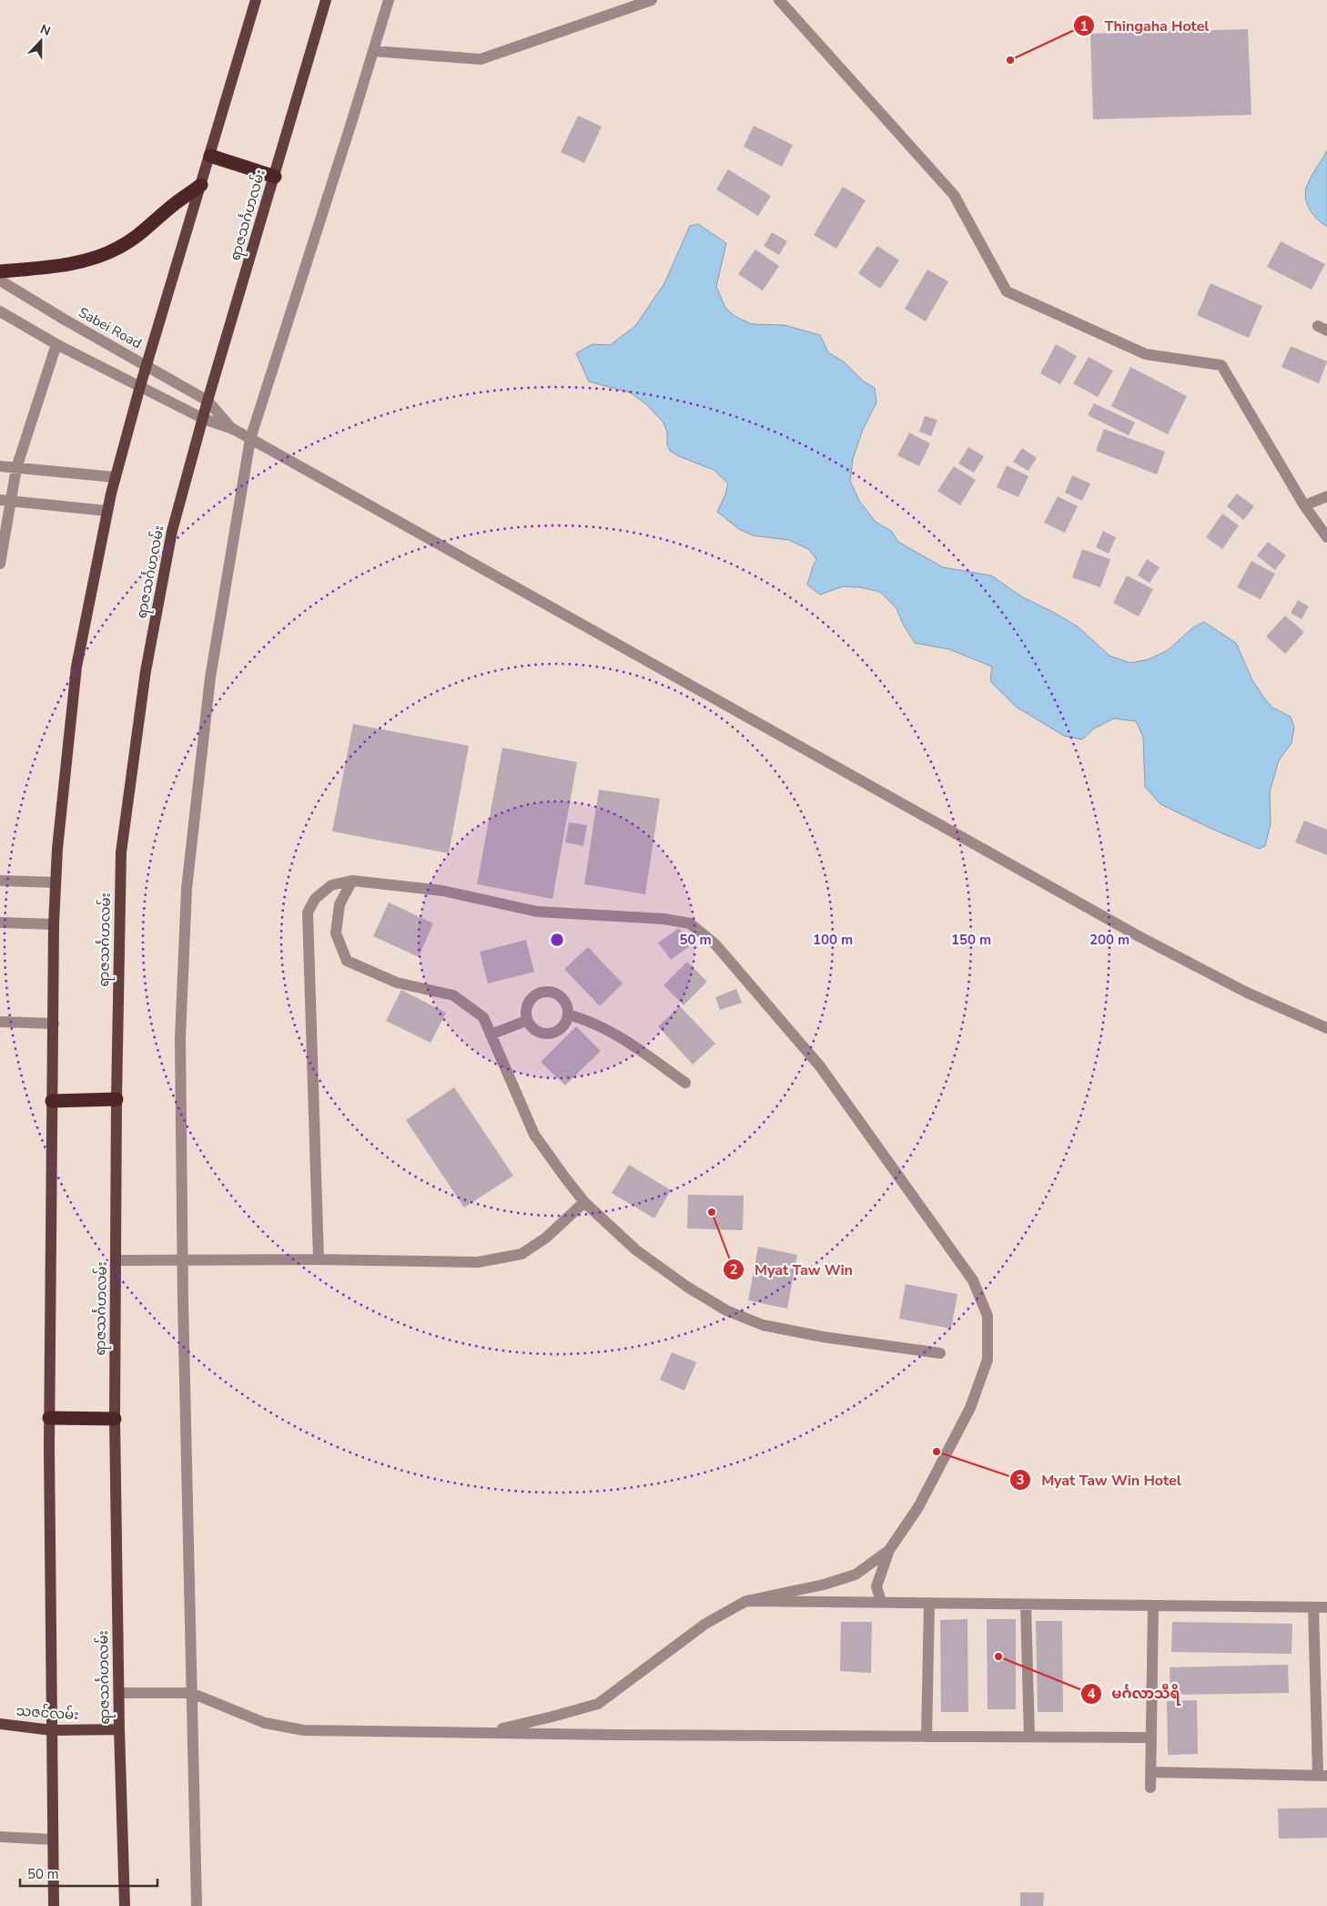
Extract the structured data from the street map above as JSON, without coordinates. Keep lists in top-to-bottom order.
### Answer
{
  "streets": {
    "main road": ["ရာဇသင်္ဂဟလမ်း", "သဇင်လမ်း"],
    "street": ["Sabei Road"]
  },
  "crossings": [
    ["ရာဇသင်္ဂဟလမ်း", "Sabei Road"],
    ["ရာဇသင်္ဂဟလမ်း", "သဇင်လမ်း"]
  ],
  "places": [
    "Thingaha Hotel",
    "Myat Taw Win",
    "Myat Taw Win Hotel",
    "မင်္ဂလာသီရိ"
  ],
  "scale_bar": "50 m",
  "north": "top",
  "rings": [
    "50 m",
    "100 m",
    "150 m",
    "200 m"
  ]
}
